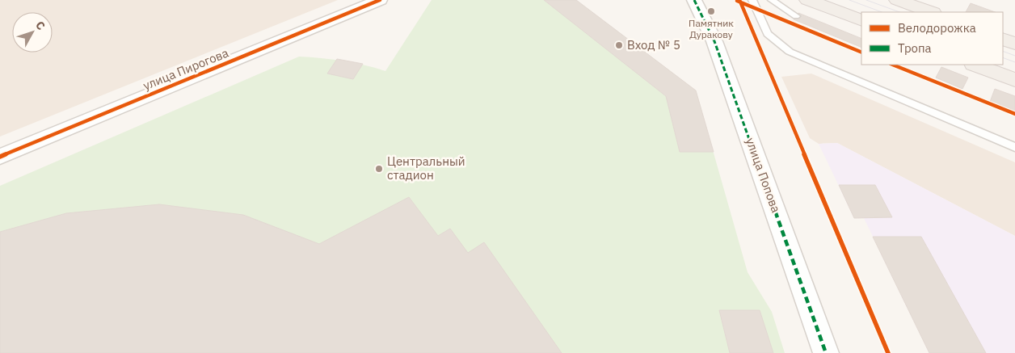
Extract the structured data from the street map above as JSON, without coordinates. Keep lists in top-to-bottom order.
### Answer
{
  "streets": {
    "street": ["улица Пирогова", "улица Попова"]
  },
  "places": ["Памятник Дуракову", "Вход № 5", "Центральный стадион"],
  "legend": ["Велодорожка", "Тропа"],
  "north": "top right"
}
